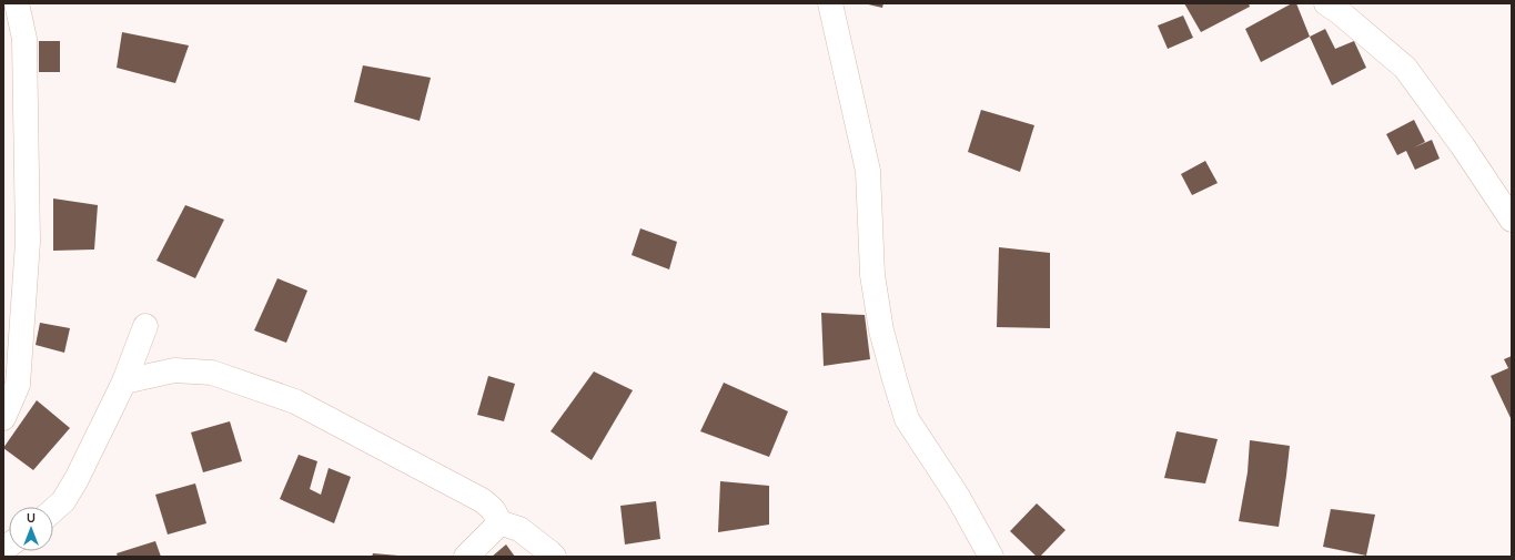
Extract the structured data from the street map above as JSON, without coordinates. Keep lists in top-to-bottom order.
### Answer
{
  "north": "top"
}
